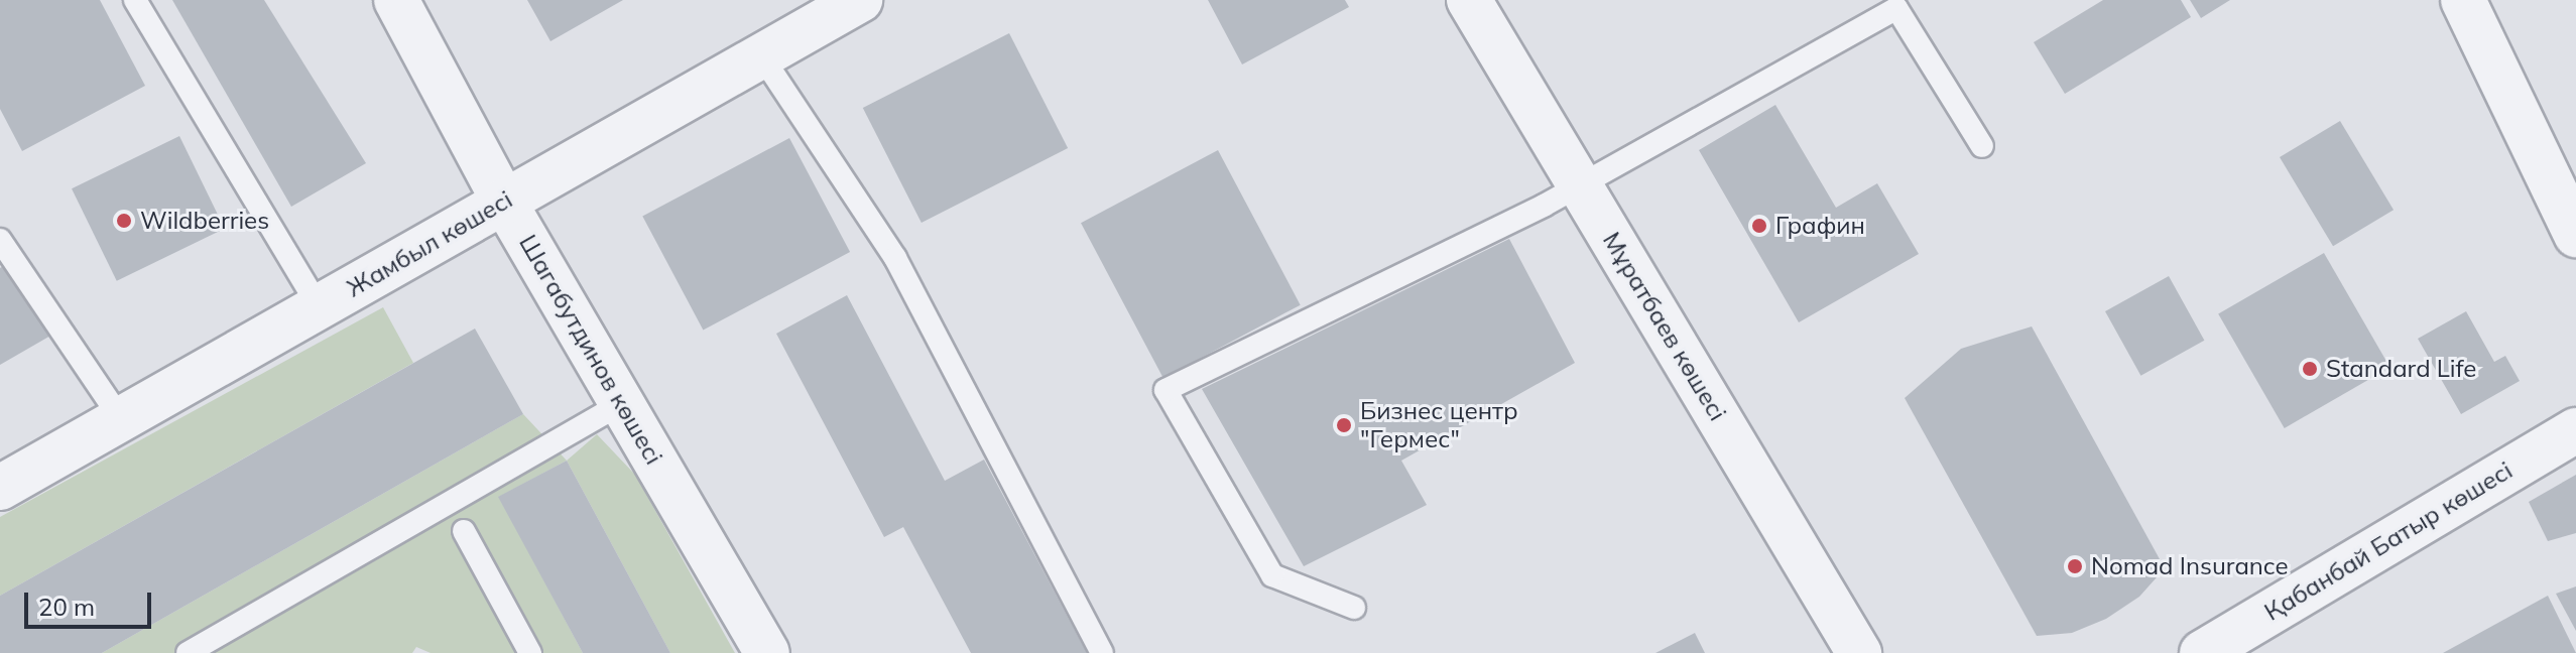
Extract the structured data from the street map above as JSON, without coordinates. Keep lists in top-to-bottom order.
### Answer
{
  "streets": {
    "street": [
      "Жамбыл көшесі",
      "Мұратбаев көшесі",
      "Шагабутдинов көшесі",
      "Қабанбай Батыр көшесі"
    ]
  },
  "crossings": [
    ["Жамбыл көшесі", "Шагабутдинов көшесі"]
  ],
  "places": [
    "Wildberries",
    "Графин",
    "Standard Life",
    "Бизнес центр \"Гермес\"",
    "Nomad Insurance"
  ],
  "scale_bar": "20 m"
}
